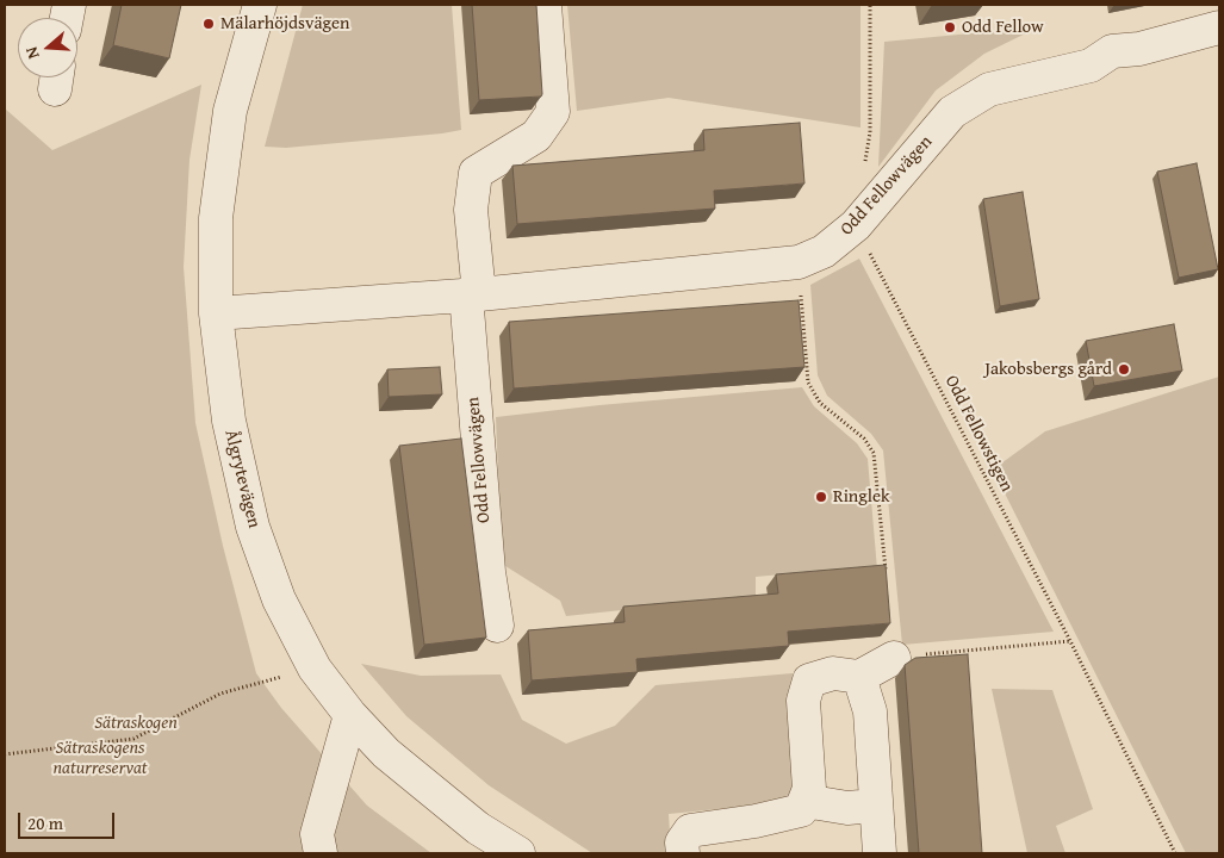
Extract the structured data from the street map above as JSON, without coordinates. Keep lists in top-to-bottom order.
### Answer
{
  "streets": {
    "street": ["Odd Fellowvägen", "Ålgrytevägen"],
    "path": ["Odd Fellowstigen"]
  },
  "crossings": [
    ["Odd Fellowvägen", "Odd Fellowstigen"],
    ["Odd Fellowvägen", "Ålgrytevägen"]
  ],
  "parks": ["Sätraskogen", "Sätraskogens naturreservat"],
  "places": [
    "Mälarhöjdsvägen",
    "Odd Fellow",
    "Jakobsbergs gård",
    "Ringlek"
  ],
  "scale_bar": "20 m",
  "north": "left"
}
